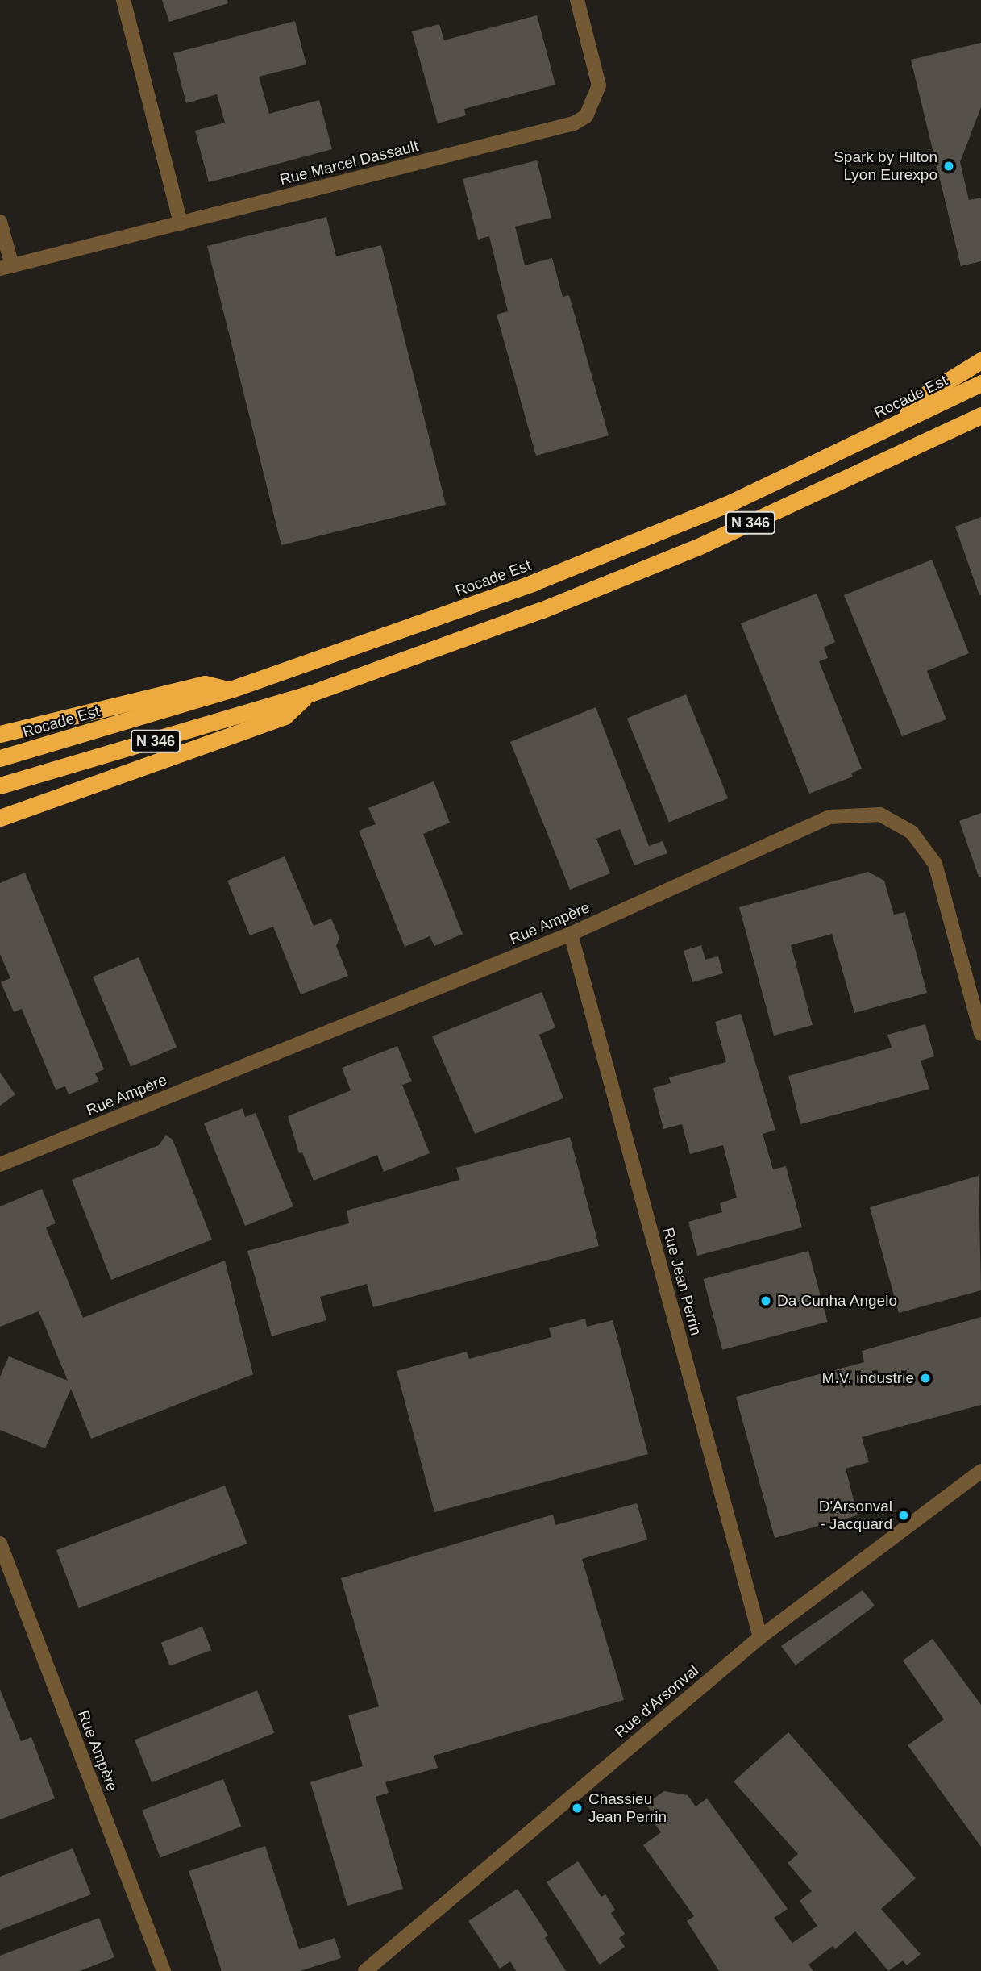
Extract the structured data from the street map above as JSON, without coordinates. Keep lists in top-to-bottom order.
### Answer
{
  "streets": {
    "highway": ["Rocade Est", "N 346"],
    "street": [
      "Rue Marcel Dassault",
      "Rue Ampère",
      "Rue Jean Perrin",
      "Rue d'Arsonval"
    ]
  },
  "crossings": [
    ["Rue Ampère", "Rue Jean Perrin"],
    ["Rue Jean Perrin", "Rue d'Arsonval"]
  ],
  "places": [
    "Spark by Hilton Lyon Eurexpo",
    "Da Cunha Angelo",
    "M.V. industrie",
    "D'Arsonval - Jacquard",
    "Chassieu Jean Perrin"
  ]
}
